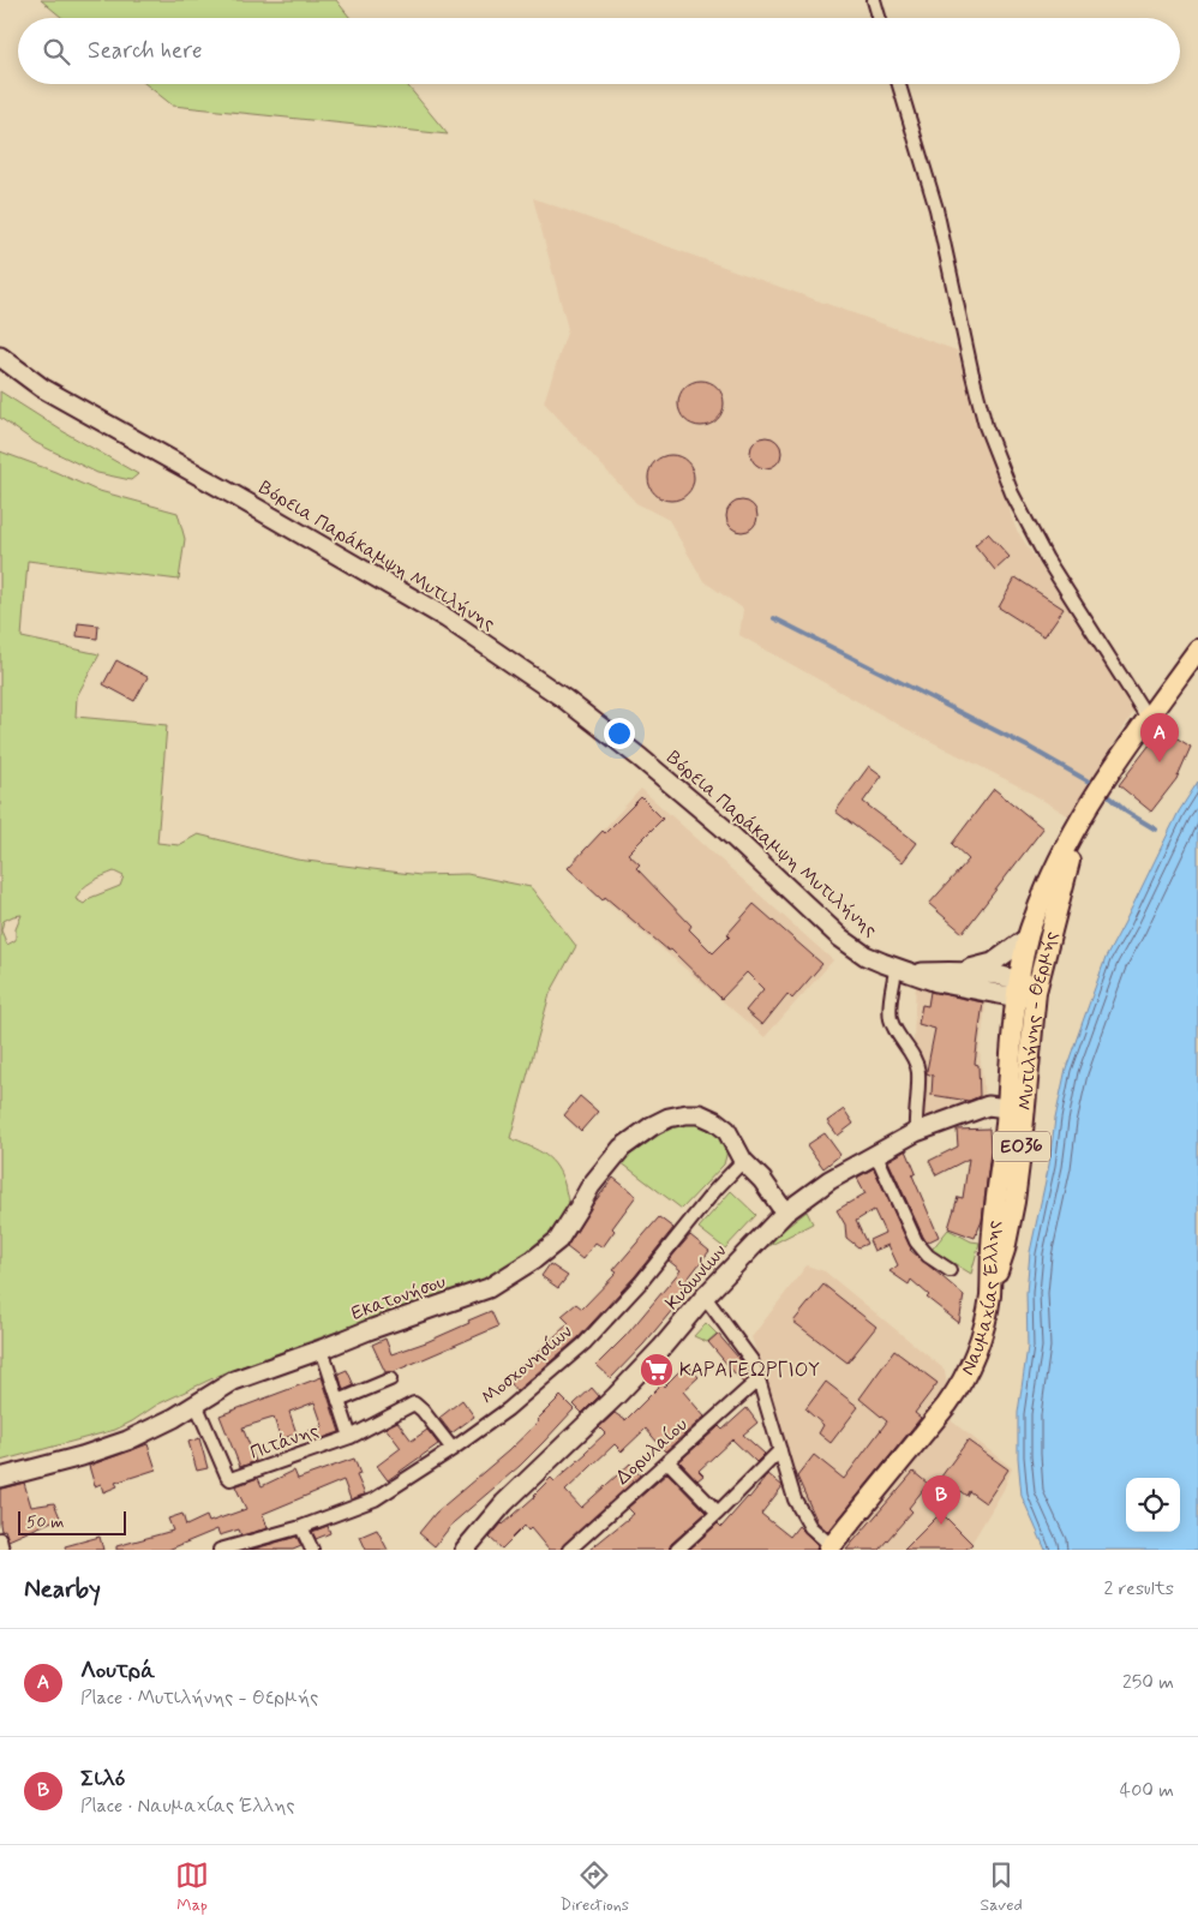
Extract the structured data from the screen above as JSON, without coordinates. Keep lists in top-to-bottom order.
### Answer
{
  "streets": {
    "main road": ["Μυτιλήνης - Θερμής", "ΕΟ36", "Ναυμαχίας Έλλης"],
    "street": [
      "Βόρεια Παράκαμψη Μυτιλήνης",
      "Κυδωνίων",
      "Εκατονήσου",
      "Μοσχονησίων",
      "Πιτάνης",
      "Δορυλαίου"
    ]
  },
  "crossings": [
    ["Βόρεια Παράκαμψη Μυτιλήνης", "Μυτιλήνης - Θερμής"],
    ["Βόρεια Παράκαμψη Μυτιλήνης", "Ναυμαχίας Έλλης"],
    ["Μυτιλήνης - Θερμής", "Ναυμαχίας Έλλης"],
    ["Κυδωνίων", "Ναυμαχίας Έλλης"],
    ["Εκατονήσου", "Μοσχονησίων"],
    ["Εκατονήσου", "Πιτάνης"],
    ["Μοσχονησίων", "Πιτάνης"]
  ],
  "places": {
    "supermarket": ["ΚΑΡΑΓΕΩΡΓΙΟΥ"]
  },
  "scale_bar": "50 m",
  "page": {
    "search": "Search here",
    "pins": ["A", "B"],
    "scale": "50 m",
    "heading": ["Nearby", "2 results"],
    "list": [
      {
        "mark": "A",
        "name": "Λουτρά",
        "note": "Place · Μυτιλήνης - Θερμής",
        "value": "250 m"
      },
      {
        "mark": "B",
        "name": "Σιλό",
        "note": "Place · Ναυμαχίας Έλλης",
        "value": "400 m"
      }
    ],
    "nav": ["Map", "Directions", "Saved"]
  }
}
